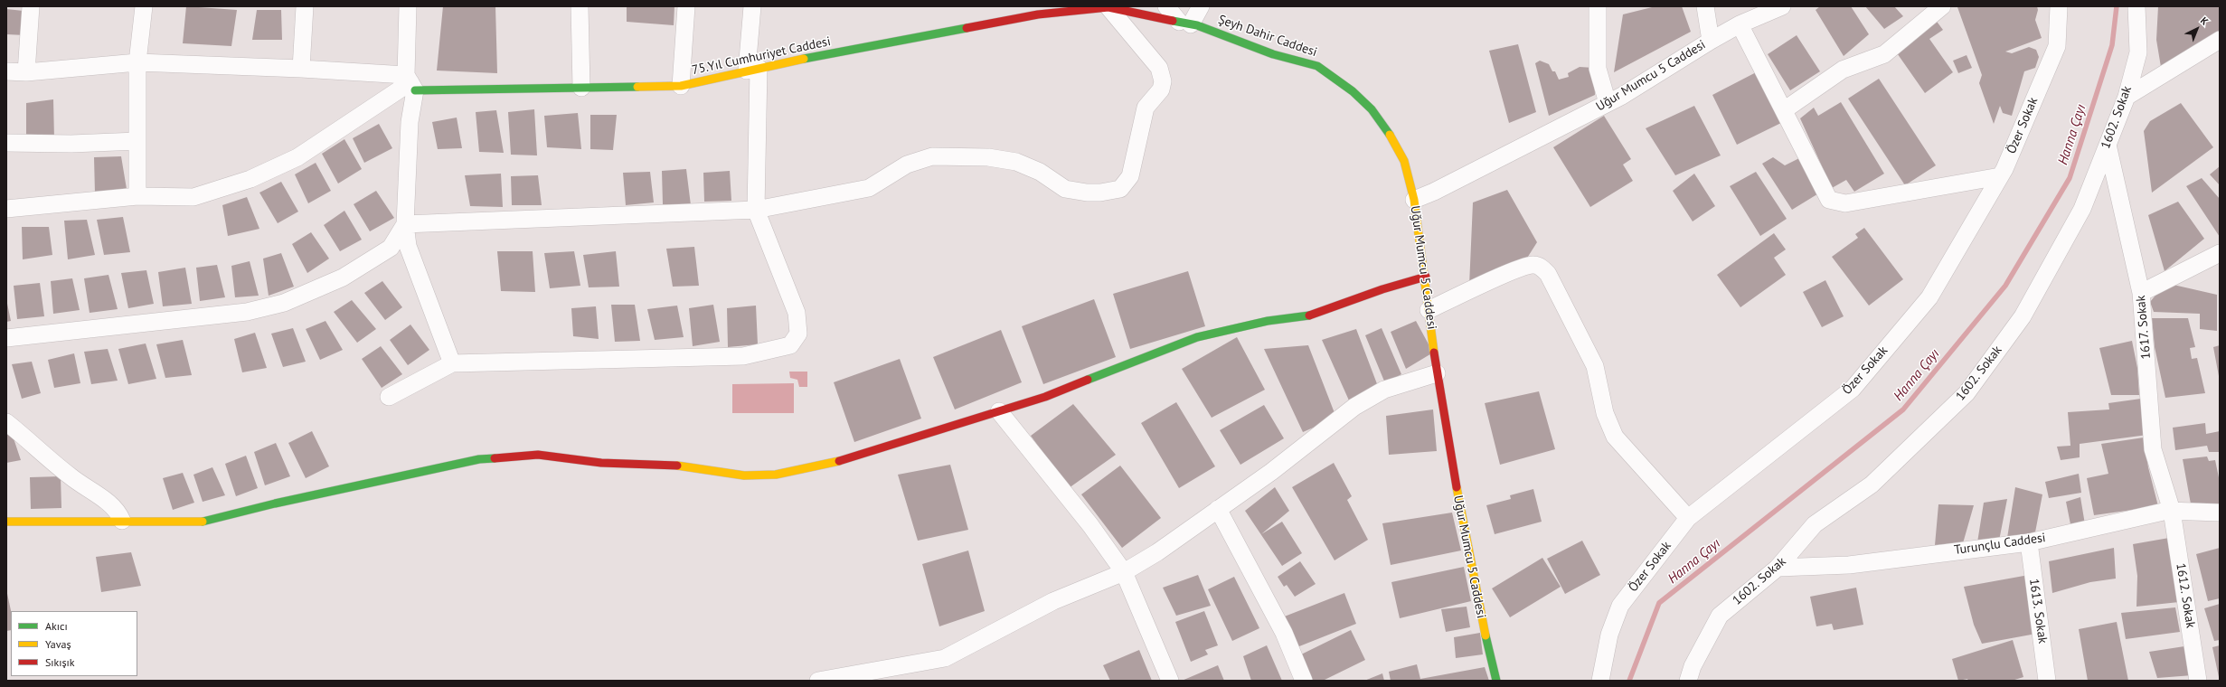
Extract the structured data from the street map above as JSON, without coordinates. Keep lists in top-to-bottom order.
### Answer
{
  "streets": {
    "street": [
      "Şeyh Dahir Caddesi",
      "75.Yıl Cumhuriyet Caddesi",
      "Uğur Mumcu 5 Caddesi",
      "1602. Sokak",
      "Özer Sokak",
      "1617. Sokak",
      "Turunçlu Caddesi",
      "1612. Sokak",
      "1613. Sokak"
    ]
  },
  "crossings": [
    ["Şeyh Dahir Caddesi", "75.Yıl Cumhuriyet Caddesi"],
    ["Şeyh Dahir Caddesi", "Uğur Mumcu 5 Caddesi"],
    ["1602. Sokak", "1617. Sokak"],
    ["1602. Sokak", "Turunçlu Caddesi"],
    ["1617. Sokak", "Turunçlu Caddesi"],
    ["1617. Sokak", "1612. Sokak"],
    ["Turunçlu Caddesi", "1612. Sokak"],
    ["Turunçlu Caddesi", "1613. Sokak"]
  ],
  "water": ["Hanna Çayı"],
  "legend": ["Akıcı", "Yavaş", "Sıkışık"],
  "north": "top right"
}
